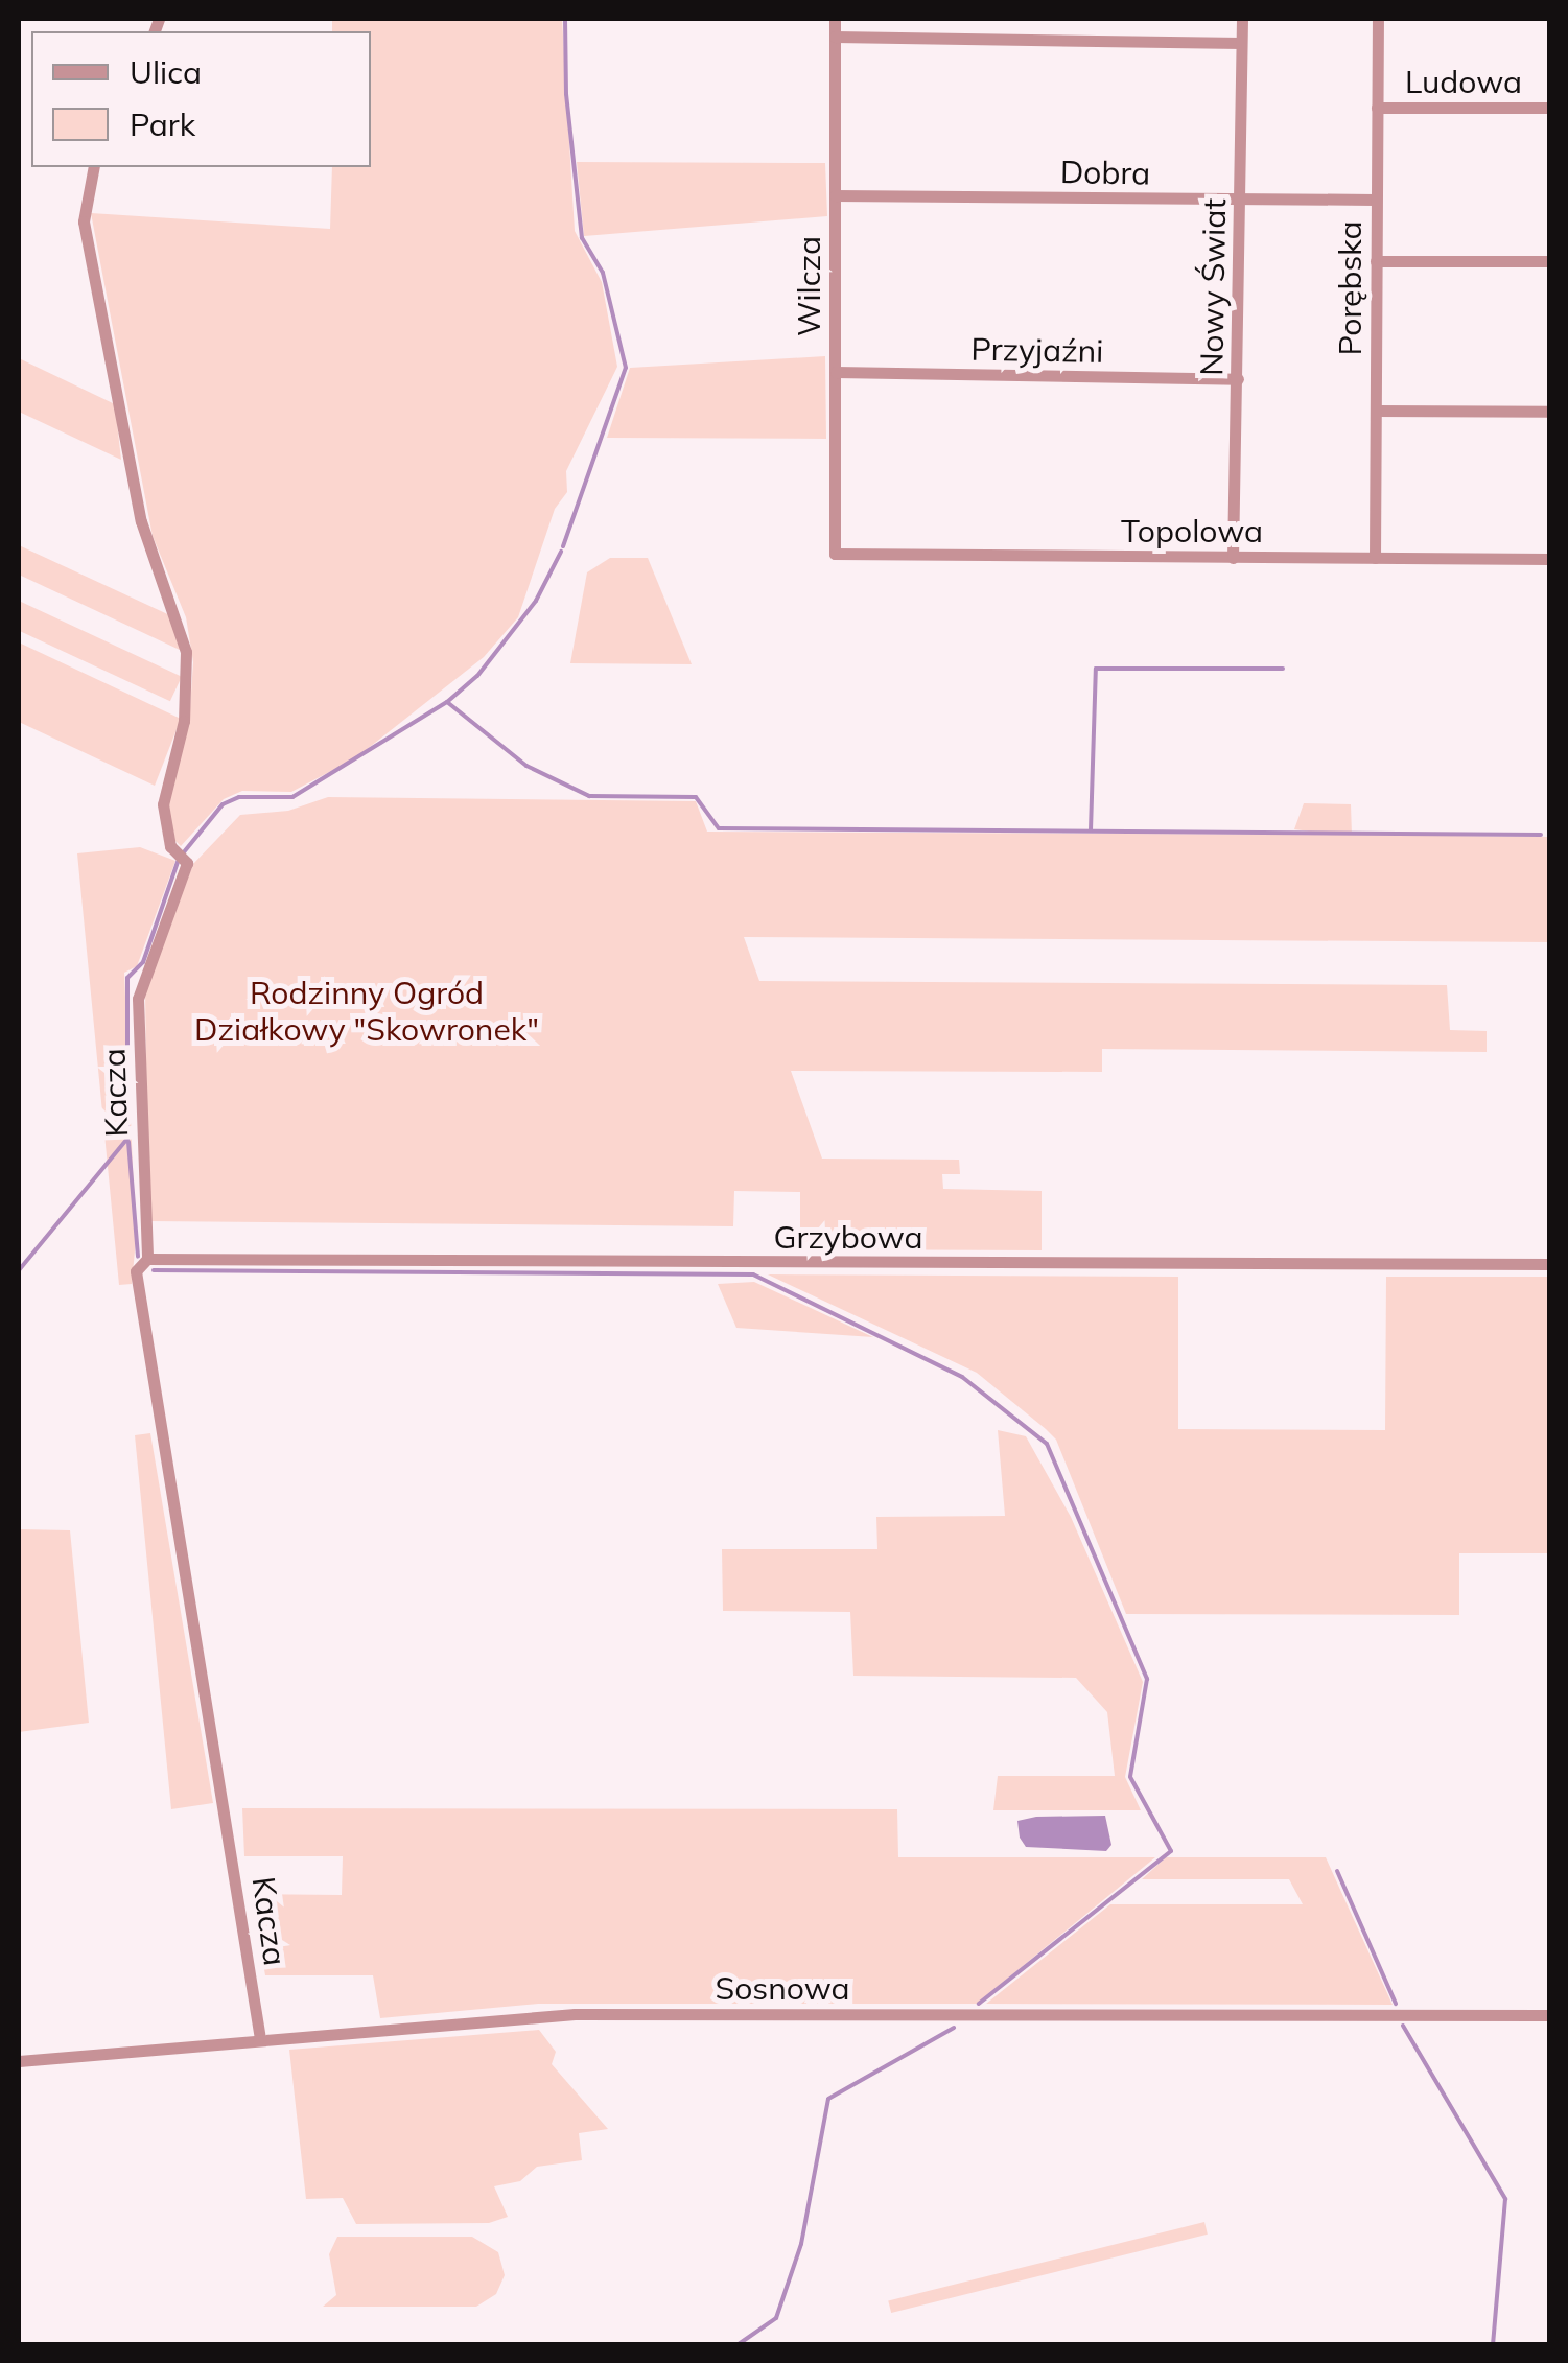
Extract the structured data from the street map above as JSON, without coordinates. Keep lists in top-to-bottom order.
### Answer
{
  "streets": {
    "street": [
      "Ludowa",
      "Dobra",
      "Wilcza",
      "Nowy Świat",
      "Porębska",
      "Przyjaźni",
      "Topolowa",
      "Kacza",
      "Grzybowa",
      "Sosnowa"
    ]
  },
  "crossings": [
    ["Ludowa", "Porębska"],
    ["Dobra", "Wilcza"],
    ["Dobra", "Nowy Świat"],
    ["Dobra", "Porębska"],
    ["Wilcza", "Przyjaźni"],
    ["Wilcza", "Topolowa"],
    ["Nowy Świat", "Przyjaźni"],
    ["Nowy Świat", "Topolowa"],
    ["Porębska", "Topolowa"],
    ["Kacza", "Grzybowa"],
    ["Kacza", "Sosnowa"]
  ],
  "parks": ["Rodzinny Ogród Działkowy \"Skowronek\""],
  "legend": ["Ulica", "Park"]
}
